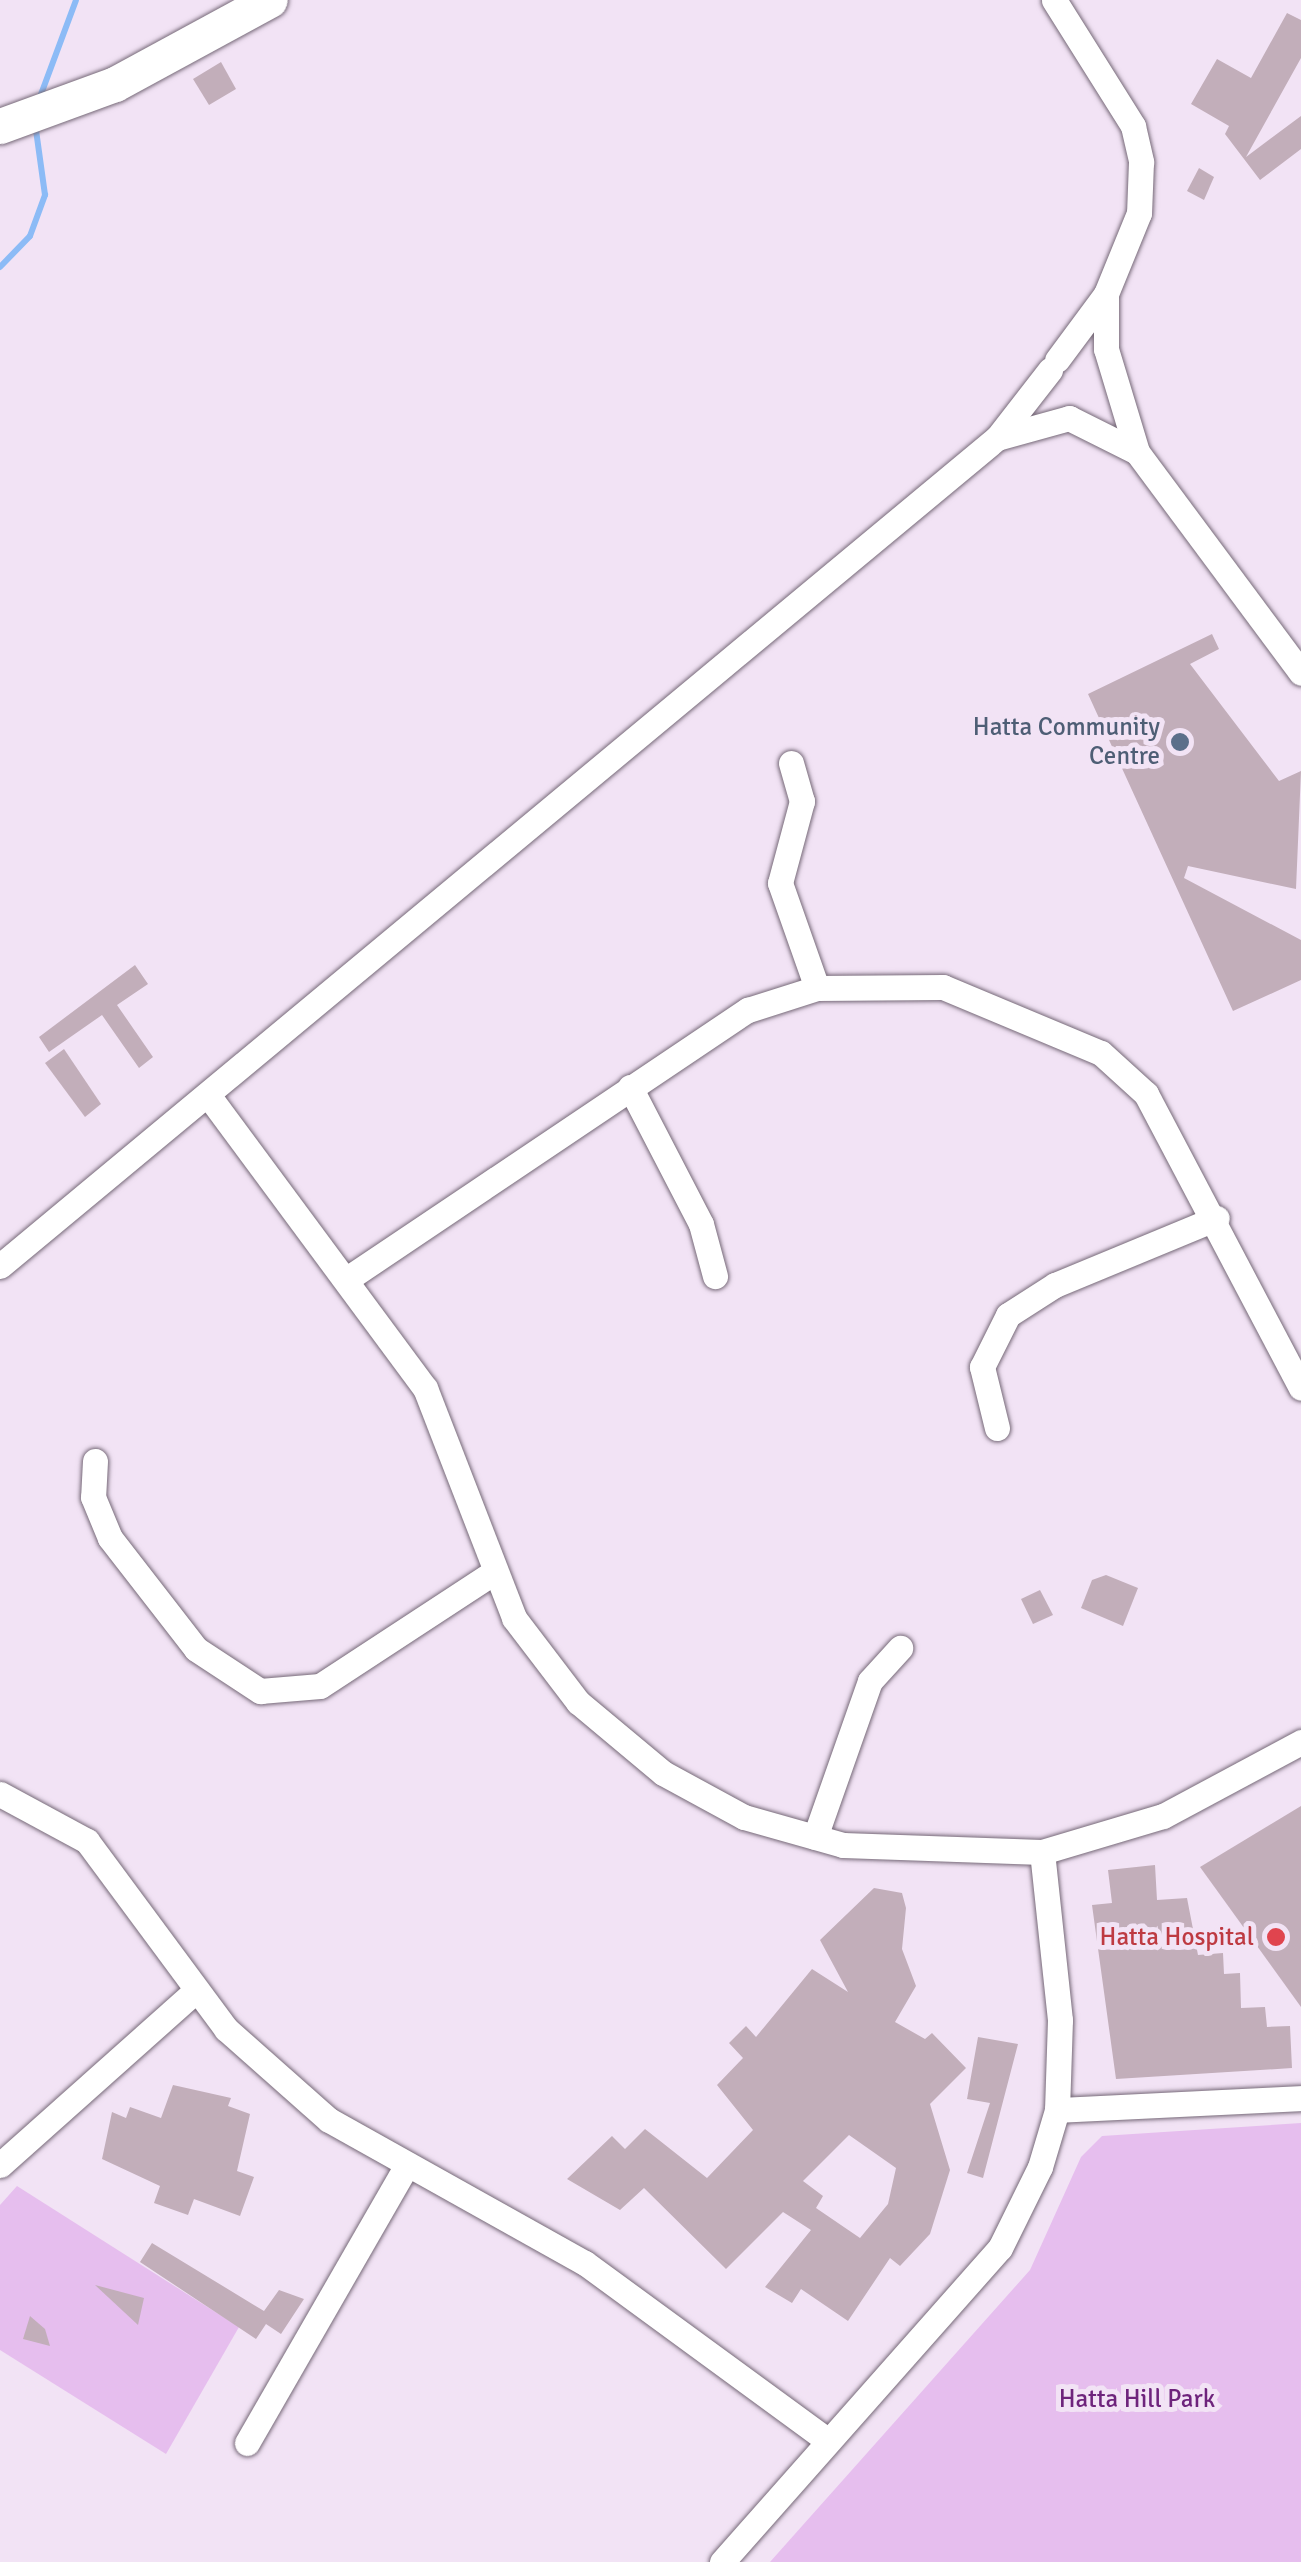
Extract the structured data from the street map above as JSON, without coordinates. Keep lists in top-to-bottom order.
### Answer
{
  "parks": ["Hatta Hill Park"],
  "places": ["Hatta Community Centre", "Hatta Hospital"]
}
